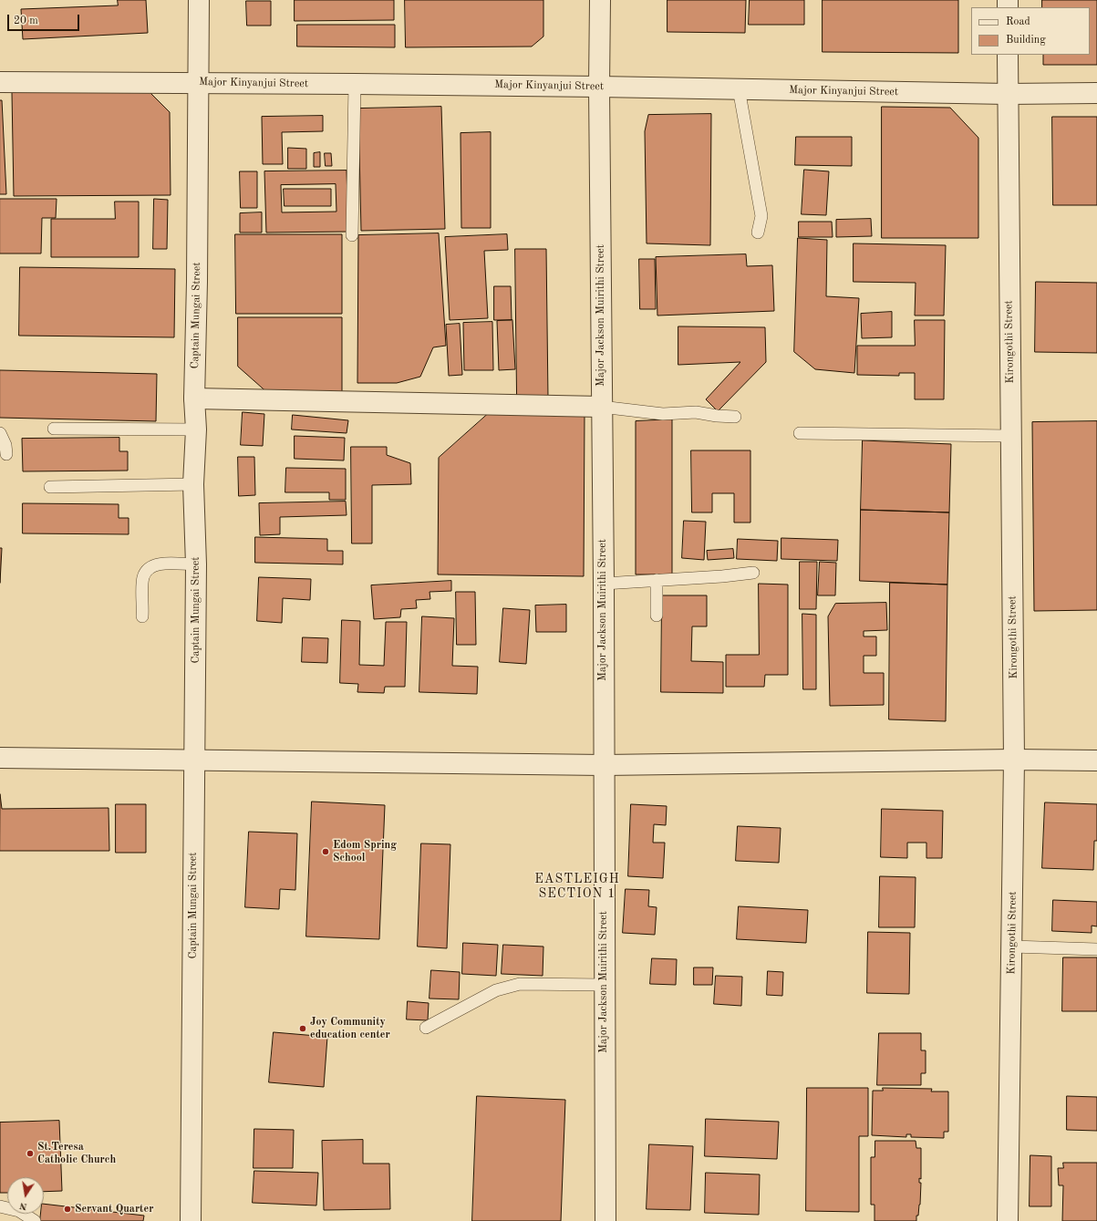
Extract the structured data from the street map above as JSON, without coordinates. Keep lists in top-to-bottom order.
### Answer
{
  "streets": {
    "street": [
      "Major Kinyanjui Street",
      "Captain Mungai Street",
      "Major Jackson Muirithi Street",
      "Kirongothi Street"
    ]
  },
  "crossings": [
    ["Major Kinyanjui Street", "Captain Mungai Street"],
    ["Major Kinyanjui Street", "Major Jackson Muirithi Street"],
    ["Major Kinyanjui Street", "Kirongothi Street"]
  ],
  "districts": ["EASTLEIGH SECTION 1"],
  "places": [
    "Edom Spring School",
    "Joy Community education center",
    "St.Teresa Catholic Church",
    "Servant Quarter"
  ],
  "legend": ["Road", "Building"],
  "scale_bar": "20 m",
  "north": "bottom"
}
